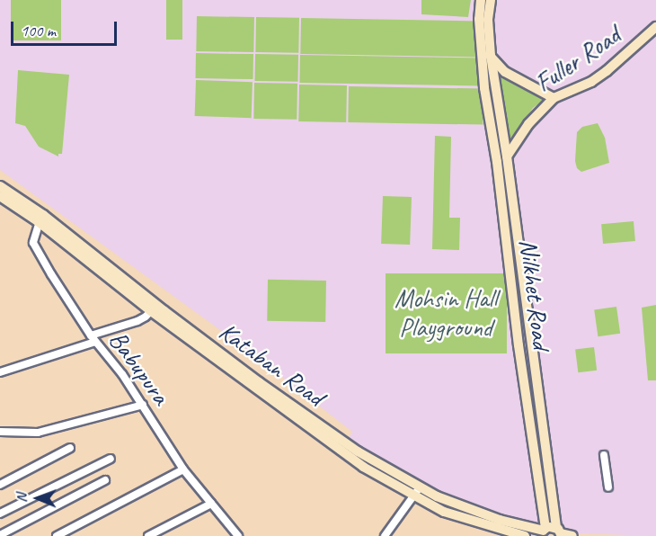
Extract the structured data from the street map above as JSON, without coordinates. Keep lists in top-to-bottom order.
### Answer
{
  "streets": {
    "main road": ["Fuller Road", "Nilkhet Road", "Kataban Road"],
    "street": ["Babupura"]
  },
  "crossings": [
    ["Fuller Road", "Nilkhet Road"],
    ["Nilkhet Road", "Kataban Road"],
    ["Kataban Road", "Babupura"]
  ],
  "parks": ["Mohsin Hall Playground"],
  "scale_bar": "100 m",
  "north": "left"
}
